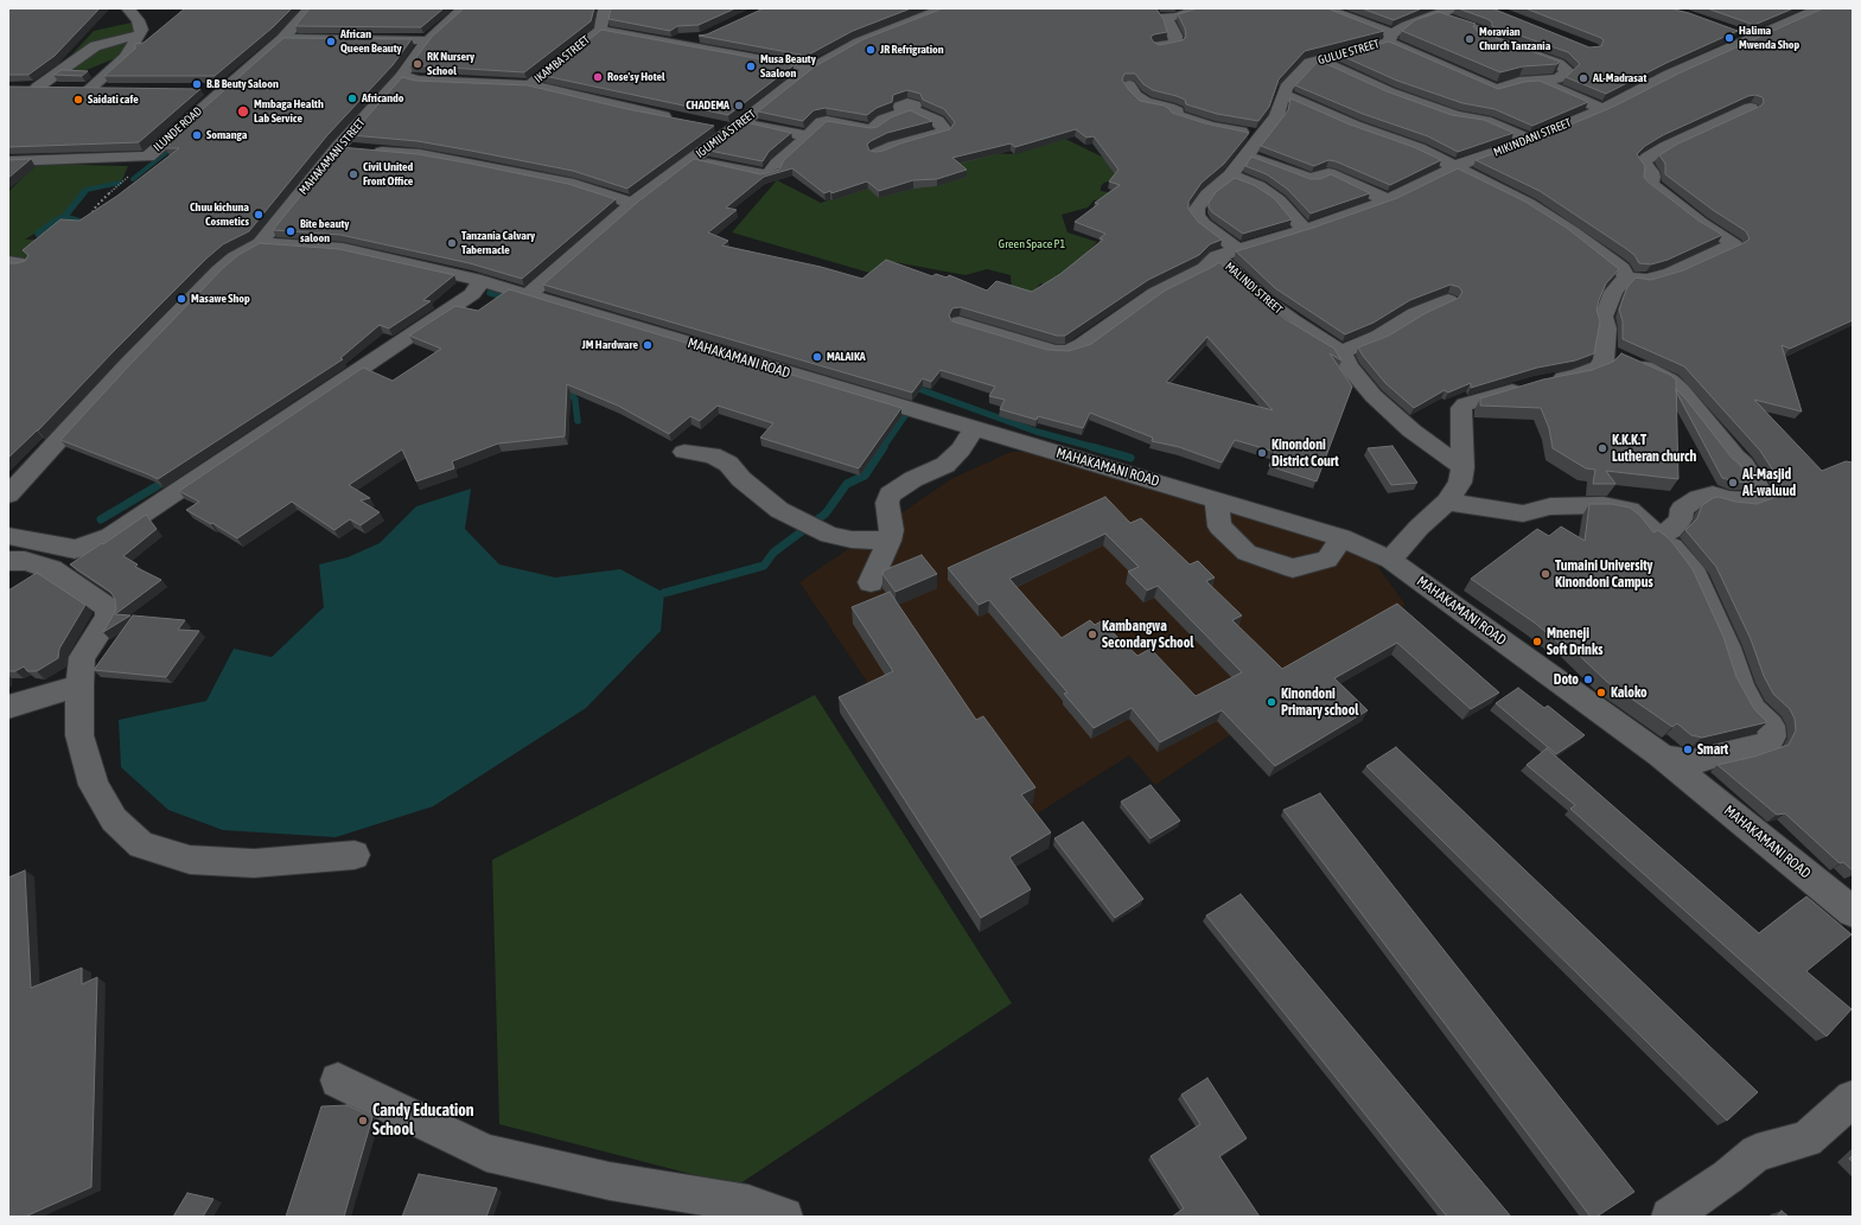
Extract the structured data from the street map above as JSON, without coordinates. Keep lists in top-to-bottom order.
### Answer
{
  "streets": {
    "street": [
      "GULUE STREET",
      "IKAMBA STREET",
      "ILUNDE ROAD",
      "IGUMILA STREET",
      "MIKINDANI STREET",
      "MAHAKAMANI STREET",
      "MALINDI STREET",
      "MAHAKAMANI ROAD"
    ]
  },
  "crossings": [
    ["GULUE STREET", "MALINDI STREET"],
    ["IGUMILA STREET", "MAHAKAMANI ROAD"],
    ["MIKINDANI STREET", "MALINDI STREET"],
    ["MAHAKAMANI STREET", "MAHAKAMANI ROAD"]
  ],
  "parks": ["Green Space P1"],
  "places": [
    "Halima Mwenda Shop",
    "Moravian Church Tanzania",
    "African Queen Beauty",
    "JR Refrigration",
    "RK Nursery School",
    "Musa Beauty Saaloon",
    "Rose'sy Hotel",
    "AL-Madrasat",
    "B.B Beuty Saloon",
    "Africando",
    "Saidati cafe",
    "CHADEMA",
    "Mmbaga Health Lab Service",
    "Somanga",
    "Civil United Front Office",
    "Chuu kichuna Cosmetics",
    "Bite beauty saloon",
    "Tanzania Calvary Tabernacle",
    "Masawe Shop",
    "JM Hardware",
    "MALAIKA",
    "K.K.K.T Lutheran church",
    "Kinondoni District Court",
    "Al-Masjid Al-waluud",
    "Tumaini University Kinondoni Campus",
    "Kambangwa Secondary School",
    "Mneneji Soft Drinks",
    "Doto",
    "Kaloko",
    "Kinondoni Primary school",
    "Smart",
    "Candy Education School"
  ]
}
